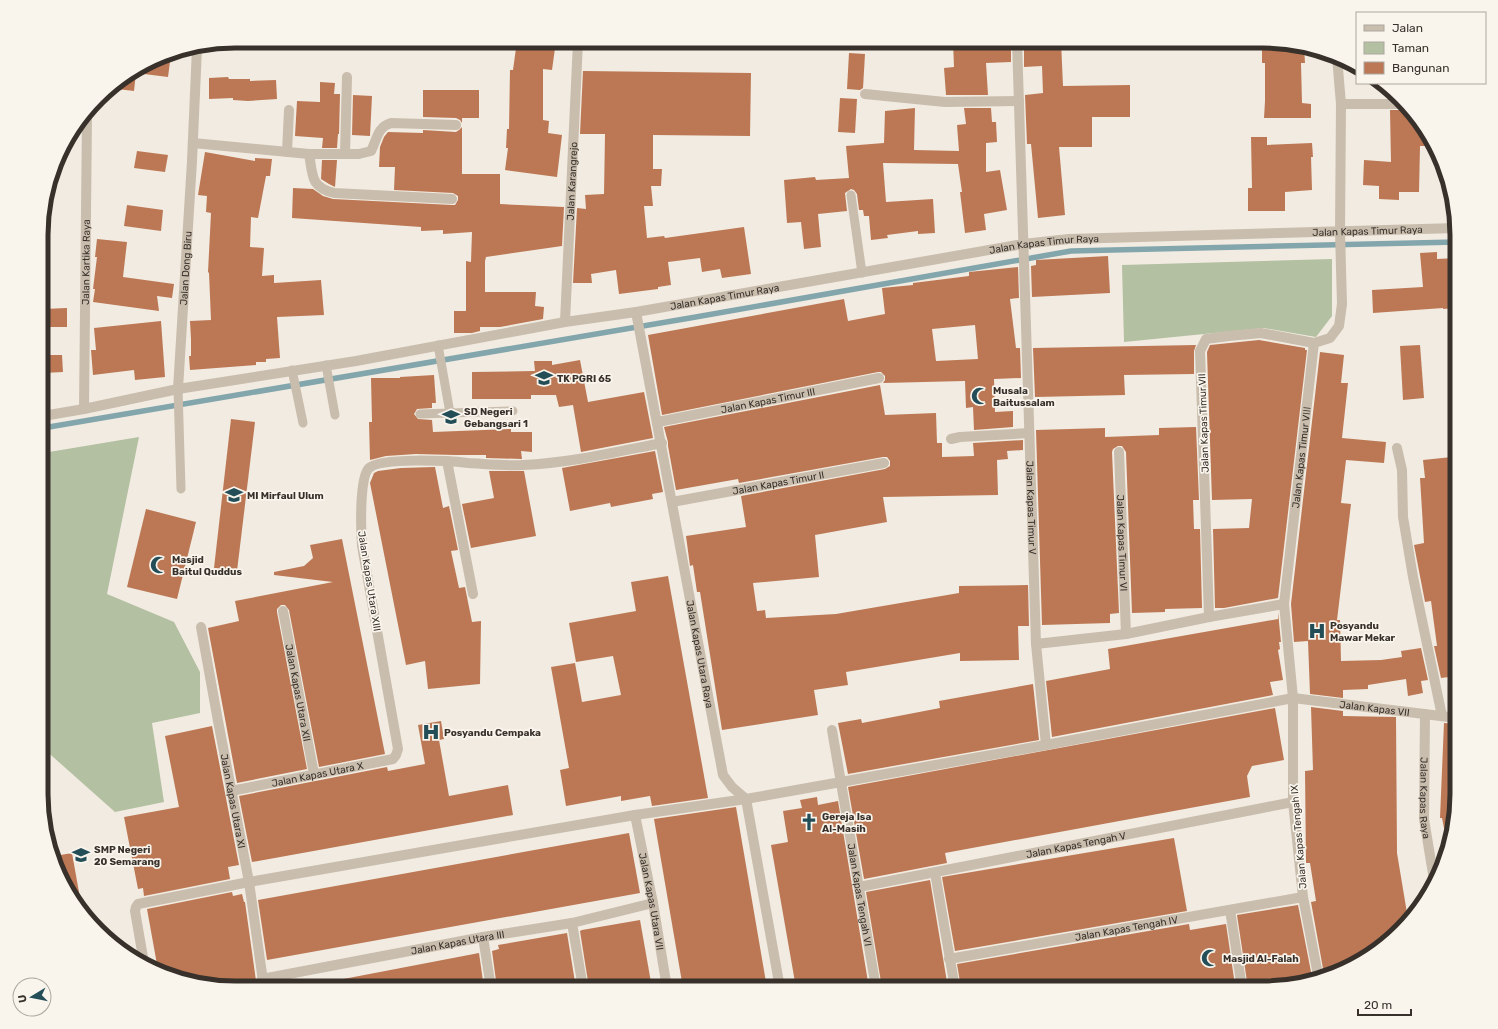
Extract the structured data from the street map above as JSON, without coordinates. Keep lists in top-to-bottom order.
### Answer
{
  "streets": {
    "street": [
      "Jalan Karangrejo",
      "Jalan Kapas Timur Raya",
      "Jalan Kartika Raya",
      "Jalan Dong Biru",
      "Jalan Kapas Timur III",
      "Jalan Kapas Timur VII",
      "Jalan Kapas Timur VIII",
      "Jalan Kapas Timur II",
      "Jalan Kapas Timur V",
      "Jalan Kapas Timur VI",
      "Jalan Kapas Utara XIII",
      "Jalan Kapas Utara Raya",
      "Jalan Kapas Utara XII",
      "Jalan Kapas VII",
      "Jalan Kapas Utara X",
      "Jalan Kapas Raya",
      "Jalan Kapas Utara XI",
      "Jalan Kapas Tengah IX",
      "Jalan Kapas Tengah V",
      "Jalan Kapas Tengah VI",
      "Jalan Kapas Utara VII",
      "Jalan Kapas Tengah IV",
      "Jalan Kapas Utara III"
    ]
  },
  "crossings": [
    ["Jalan Karangrejo", "Jalan Kapas Timur Raya"],
    ["Jalan Kapas Timur Raya", "Jalan Kartika Raya"],
    ["Jalan Kapas Timur Raya", "Jalan Dong Biru"],
    ["Jalan Kapas Timur Raya", "Jalan Kapas Timur V"],
    ["Jalan Kapas Timur Raya", "Jalan Kapas Utara Raya"],
    ["Jalan Kapas Timur III", "Jalan Kapas Utara Raya"],
    ["Jalan Kapas Timur VII", "Jalan Kapas Timur VIII"],
    ["Jalan Kapas Timur VIII", "Jalan Kapas VII"],
    ["Jalan Kapas Timur VIII", "Jalan Kapas Tengah IX"],
    ["Jalan Kapas Timur II", "Jalan Kapas Utara Raya"],
    ["Jalan Kapas Timur V", "Jalan Kapas VII"],
    ["Jalan Kapas Utara XIII", "Jalan Kapas Utara Raya"],
    ["Jalan Kapas Utara XIII", "Jalan Kapas Utara X"],
    ["Jalan Kapas Utara Raya", "Jalan Kapas VII"],
    ["Jalan Kapas Utara XII", "Jalan Kapas Utara X"],
    ["Jalan Kapas VII", "Jalan Kapas Raya"],
    ["Jalan Kapas VII", "Jalan Kapas Utara XI"],
    ["Jalan Kapas VII", "Jalan Kapas Tengah IX"],
    ["Jalan Kapas VII", "Jalan Kapas Tengah VI"],
    ["Jalan Kapas VII", "Jalan Kapas Utara VII"],
    ["Jalan Kapas Utara X", "Jalan Kapas Utara XI"],
    ["Jalan Kapas Tengah IX", "Jalan Kapas Tengah V"],
    ["Jalan Kapas Tengah IX", "Jalan Kapas Tengah IV"],
    ["Jalan Kapas Tengah V", "Jalan Kapas Tengah VI"],
    ["Jalan Kapas Utara VII", "Jalan Kapas Utara III"]
  ],
  "places": {
    "school or university": [
      "TK PGRI 65",
      "SD Negeri Gebangsari 1",
      "MI Mirfaul Ulum",
      "SMP Negeri 20 Semarang"
    ],
    "mosque": ["Musala Baitussalam", "Masjid Baitul Quddus", "Masjid Al-Falah"],
    "hospital": ["Posyandu Mawar Mekar", "Posyandu Cempaka"],
    "church": ["Gereja Isa Al-Masih"]
  },
  "legend": ["Jalan", "Taman", "Bangunan"],
  "scale_bar": "20 m",
  "north": "left"
}
